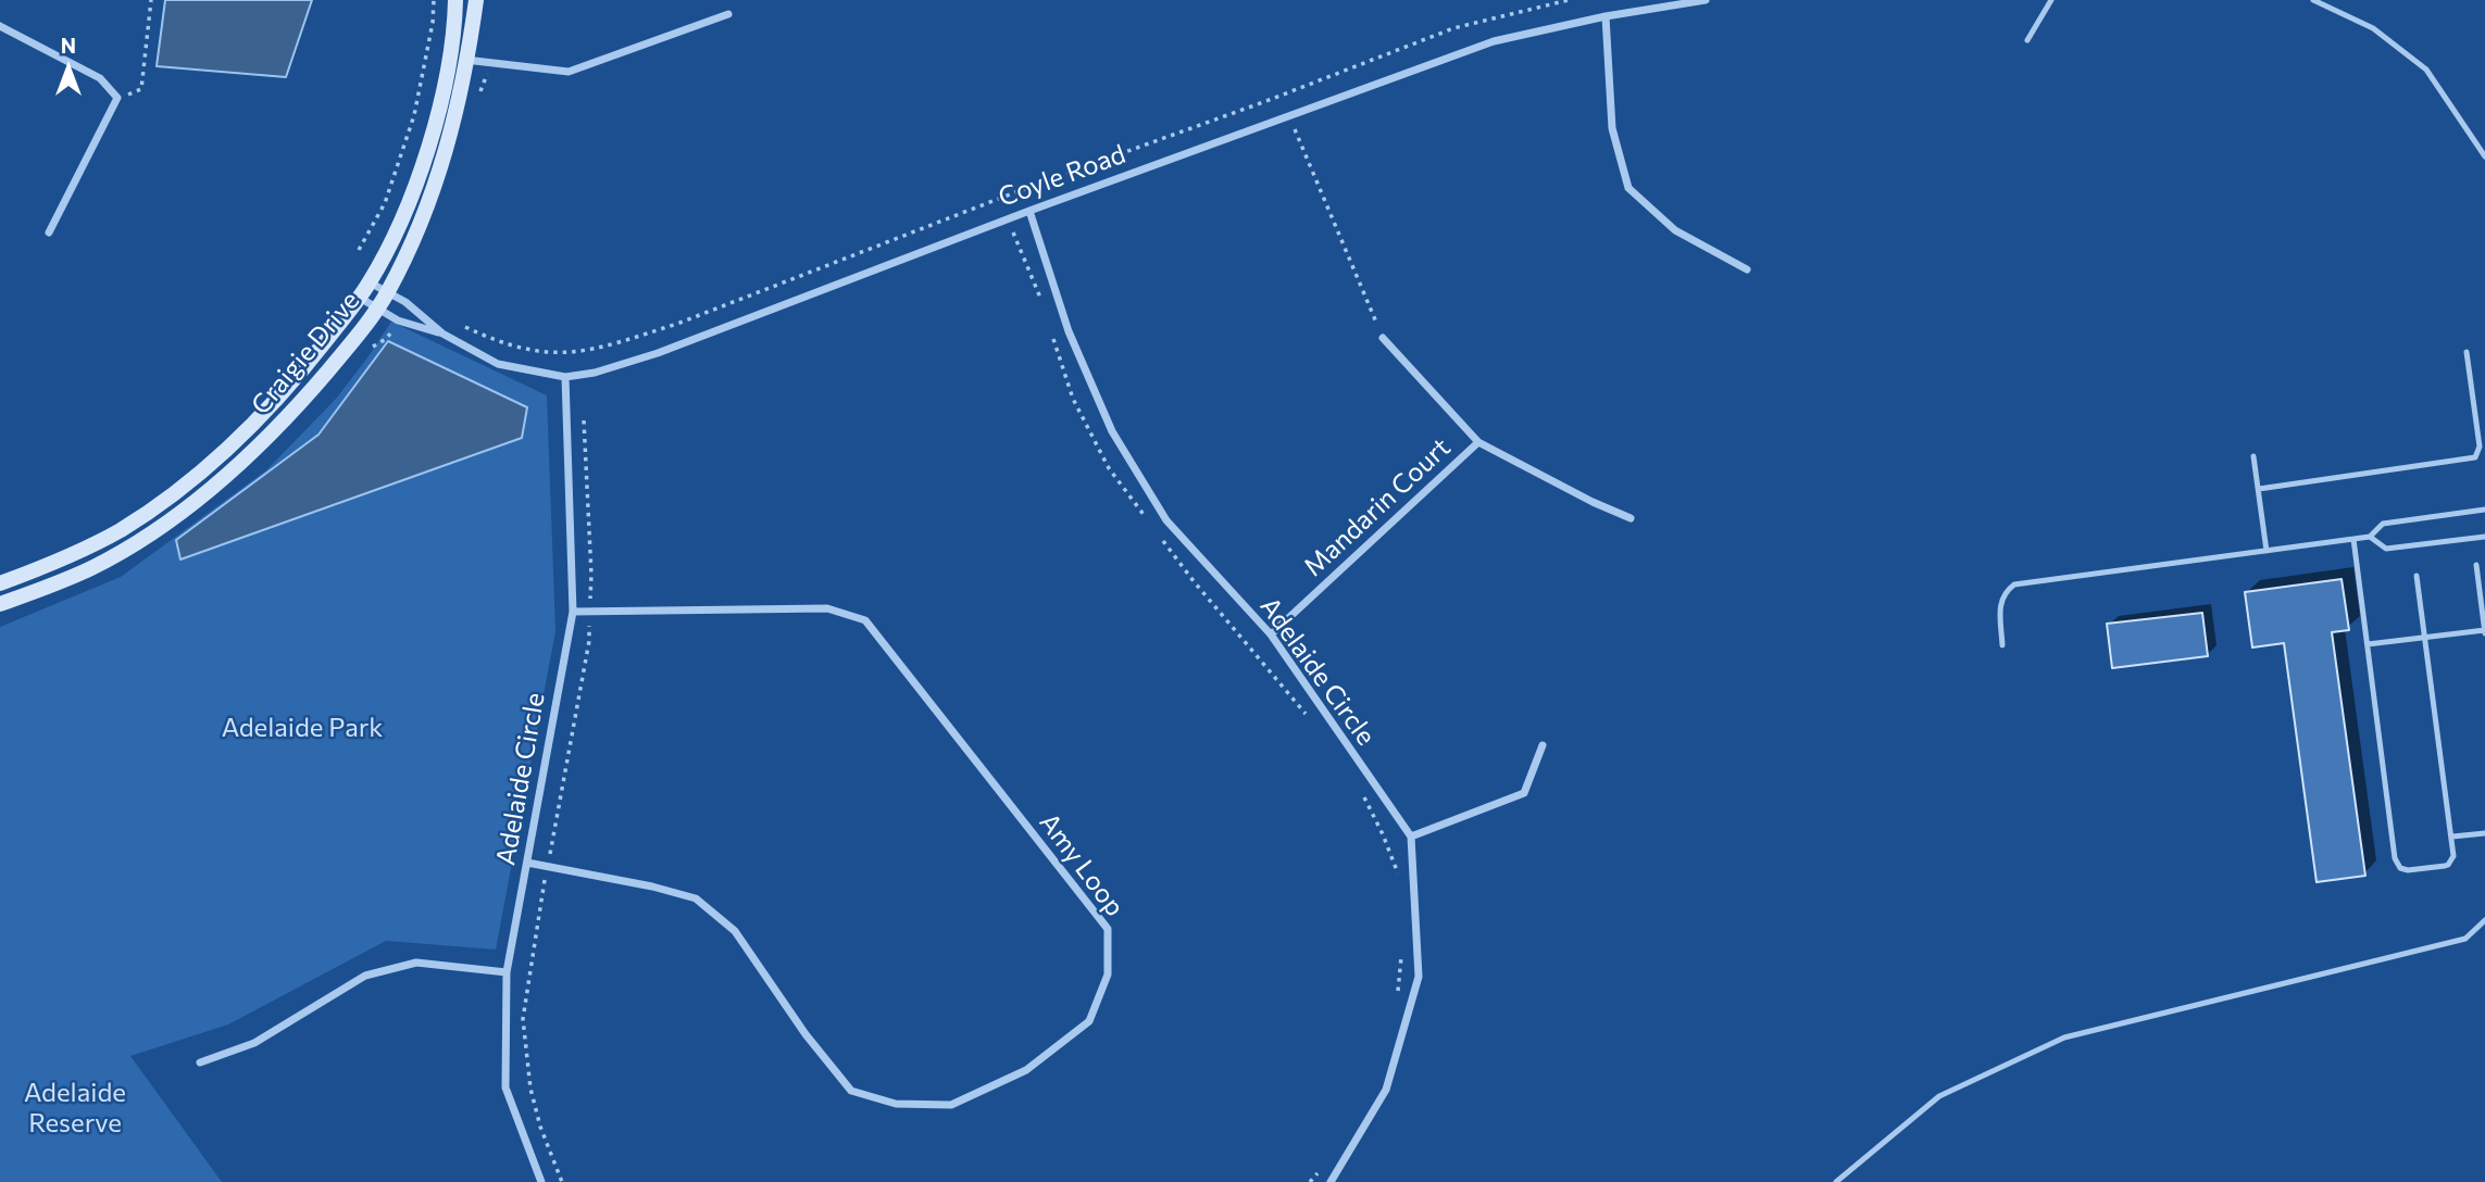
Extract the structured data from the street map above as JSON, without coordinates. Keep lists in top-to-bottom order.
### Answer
{
  "streets": {
    "main road": ["Craigie Drive"],
    "street": [
      "Coyle Road",
      "Mandarin Court",
      "Adelaide Circle",
      "Amy Loop"
    ]
  },
  "crossings": [
    ["Coyle Road", "Craigie Drive"],
    ["Coyle Road", "Adelaide Circle"],
    ["Mandarin Court", "Adelaide Circle"],
    ["Adelaide Circle", "Amy Loop"]
  ],
  "parks": ["Adelaide Park", "Adelaide Reserve"],
  "north": "top"
}
